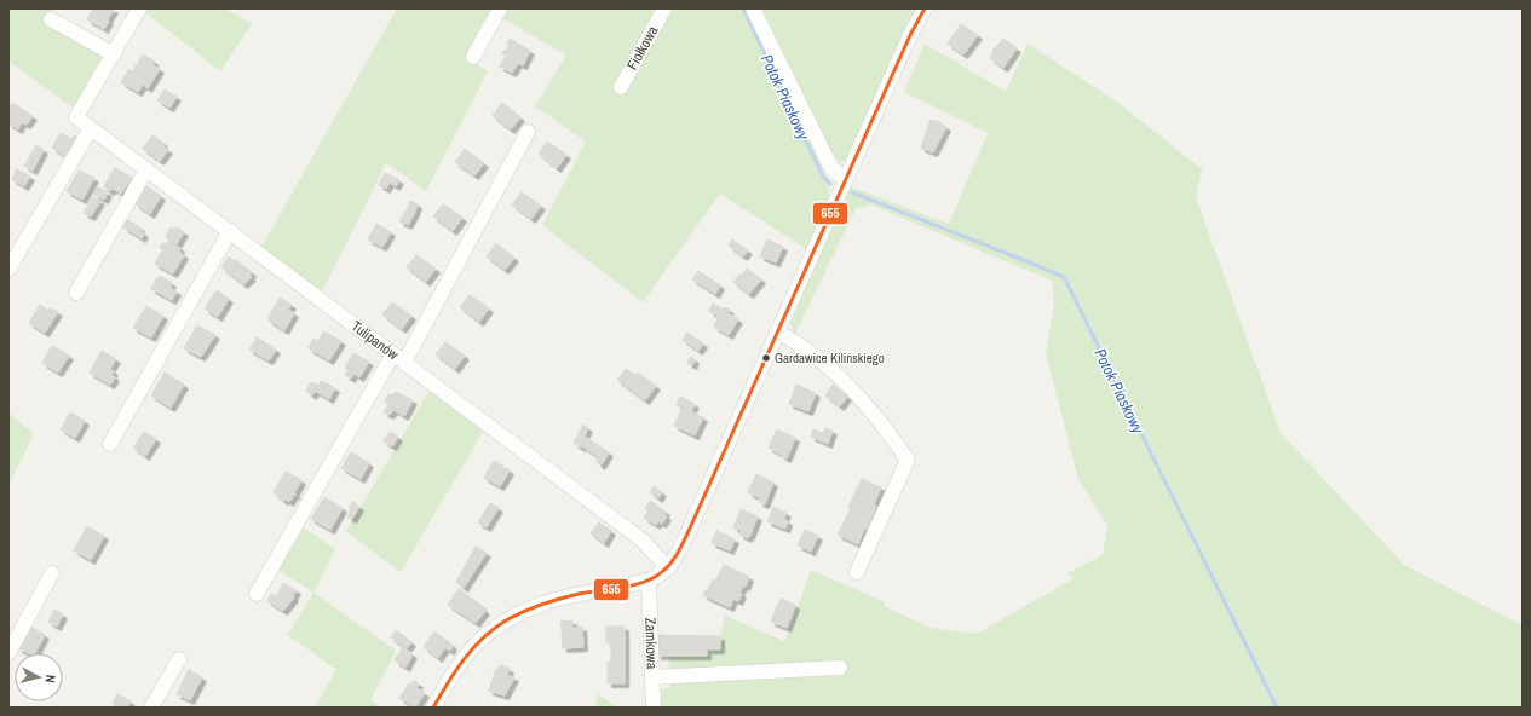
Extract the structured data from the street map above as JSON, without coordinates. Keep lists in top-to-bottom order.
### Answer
{
  "streets": {
    "street": ["Fiołkowa", "Tulipanów", "Zamkowa"]
  },
  "water": ["Potok Piaskowy"],
  "places": ["Gardawice Kilińskiego"],
  "lines": ["transit line 655"],
  "north": "right"
}
